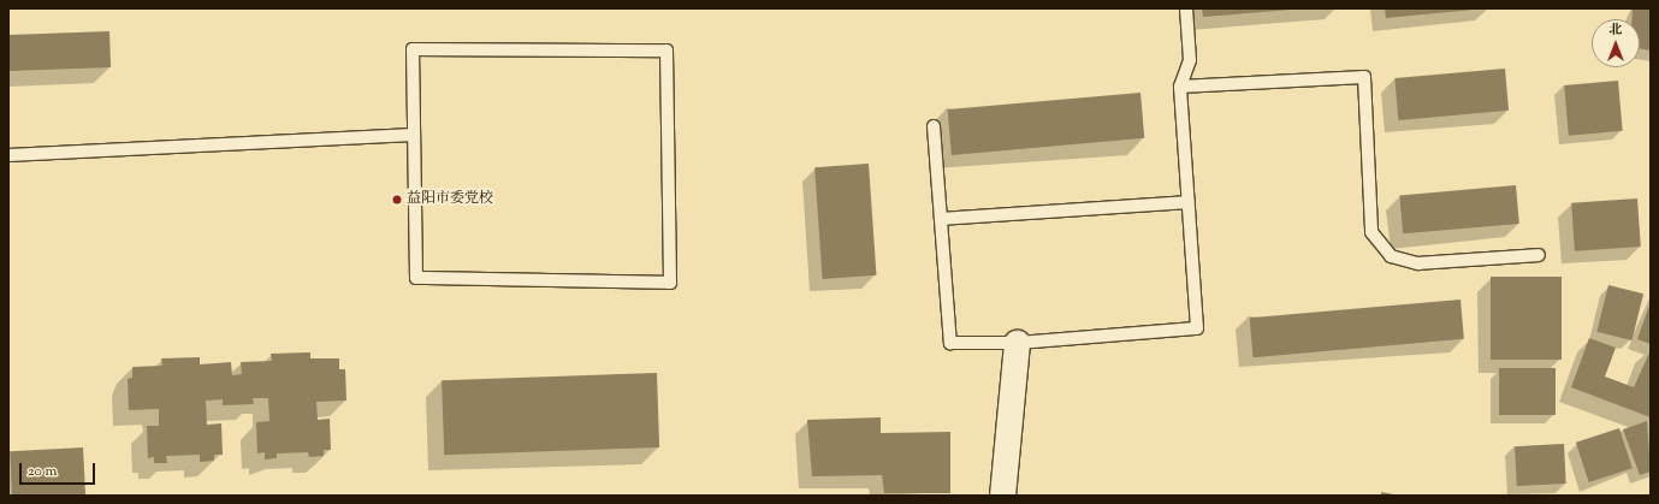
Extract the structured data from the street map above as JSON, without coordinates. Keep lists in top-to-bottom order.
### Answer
{
  "places": ["益阳市委党校"],
  "scale_bar": "20 m",
  "north": "top"
}
